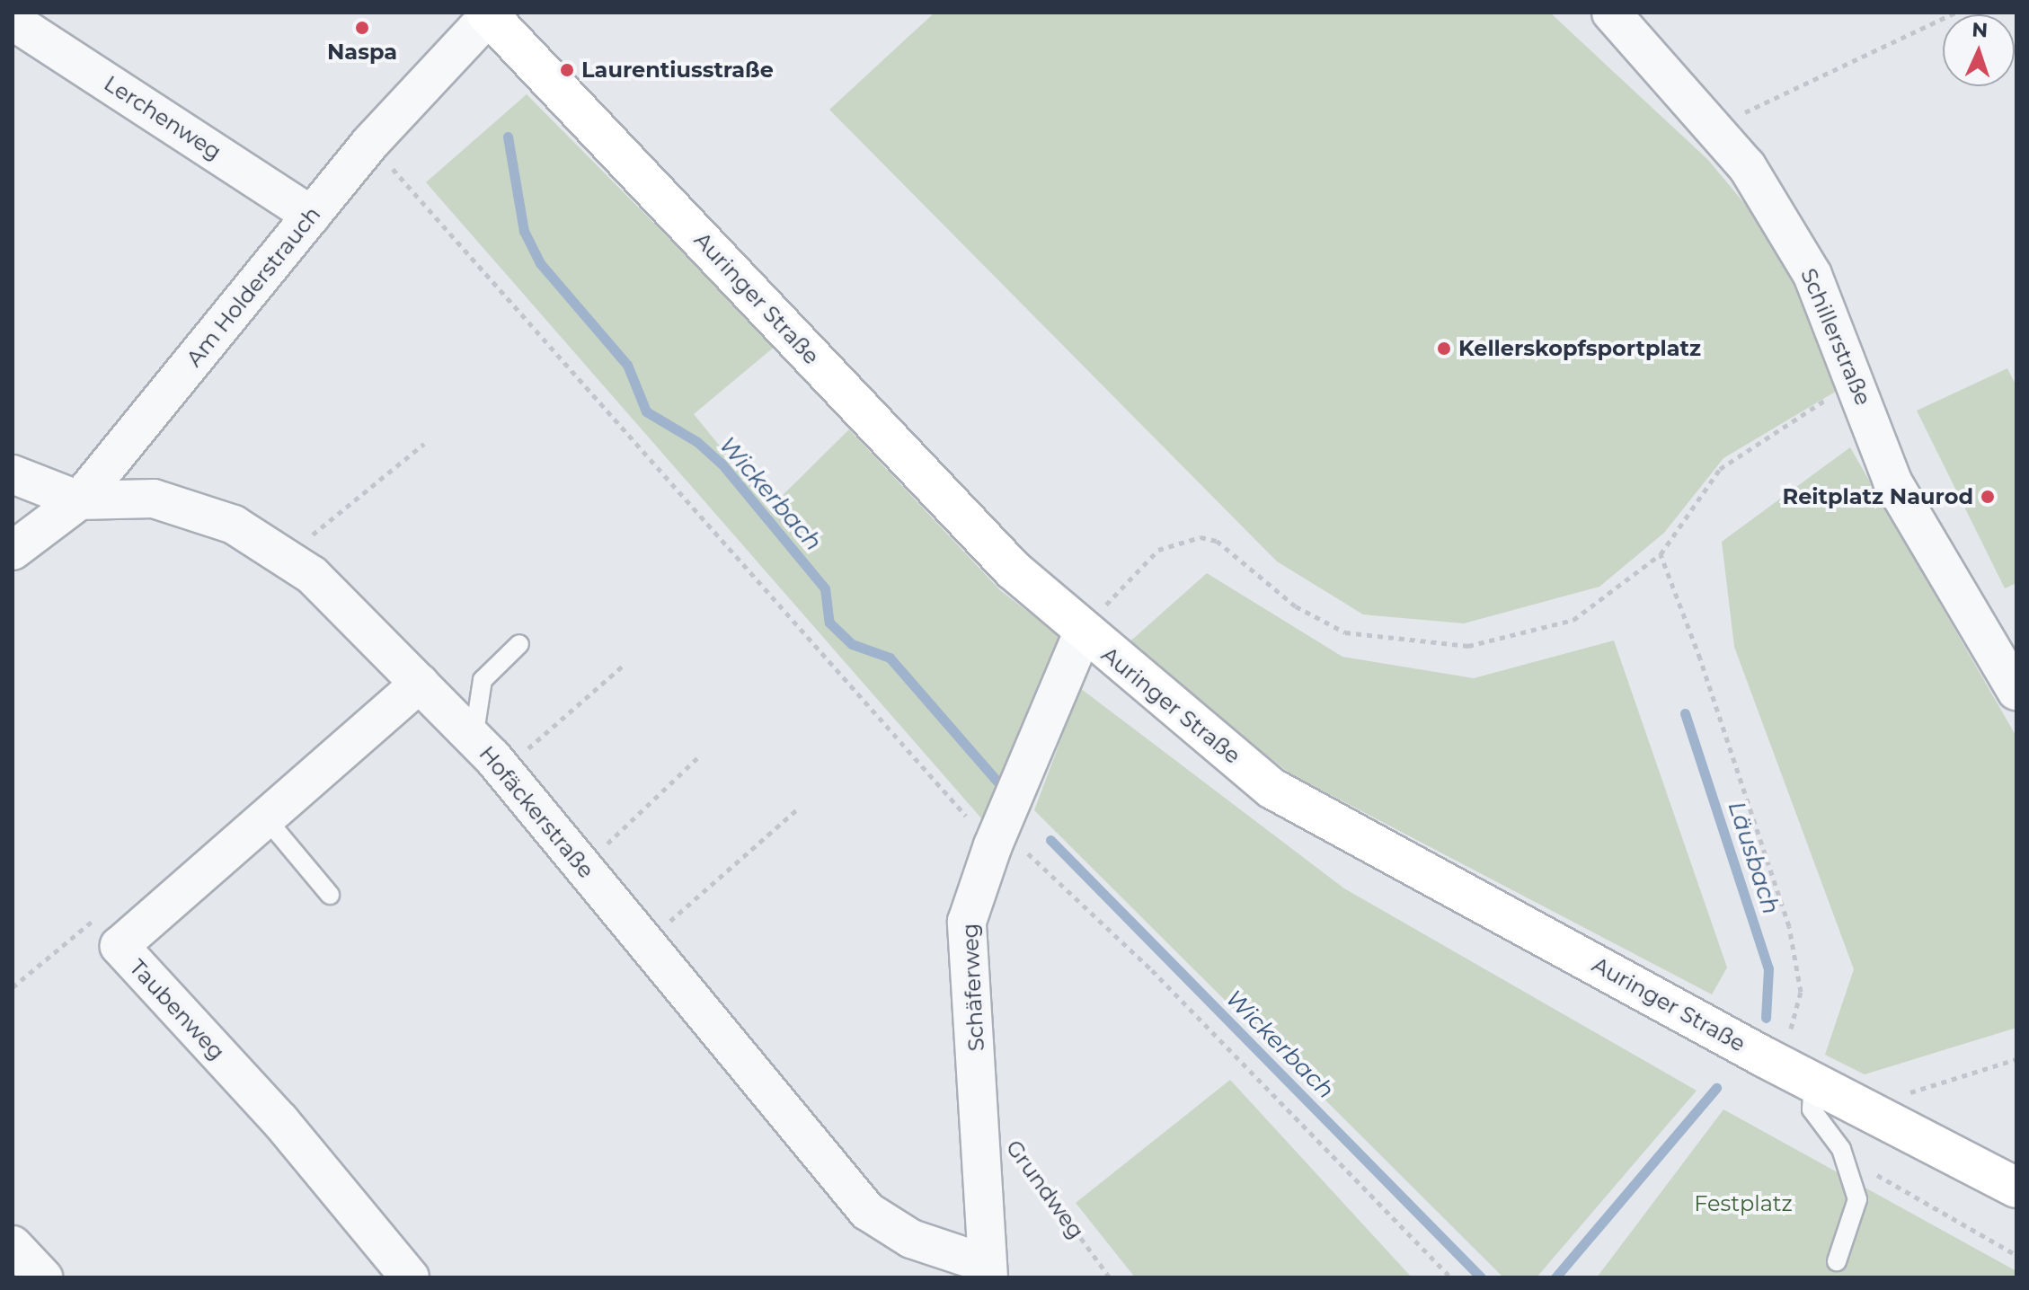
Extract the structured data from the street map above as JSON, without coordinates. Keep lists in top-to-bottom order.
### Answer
{
  "streets": {
    "street": [
      "Lerchenweg",
      "Am Holderstrauch",
      "Auringer Straße",
      "Schillerstraße",
      "Hofäckerstraße",
      "Schäferweg",
      "Taubenweg"
    ],
    "path": ["Grundweg"]
  },
  "crossings": [
    ["Lerchenweg", "Am Holderstrauch"],
    ["Am Holderstrauch", "Auringer Straße"],
    ["Am Holderstrauch", "Hofäckerstraße"],
    ["Auringer Straße", "Schäferweg"],
    ["Hofäckerstraße", "Schäferweg"],
    ["Hofäckerstraße", "Taubenweg"]
  ],
  "water": ["Wickerbach", "Läusbach"],
  "parks": ["Festplatz"],
  "places": [
    "Naspa",
    "Laurentiusstraße",
    "Kellerskopfsportplatz",
    "Reitplatz Naurod"
  ],
  "north": "top"
}
